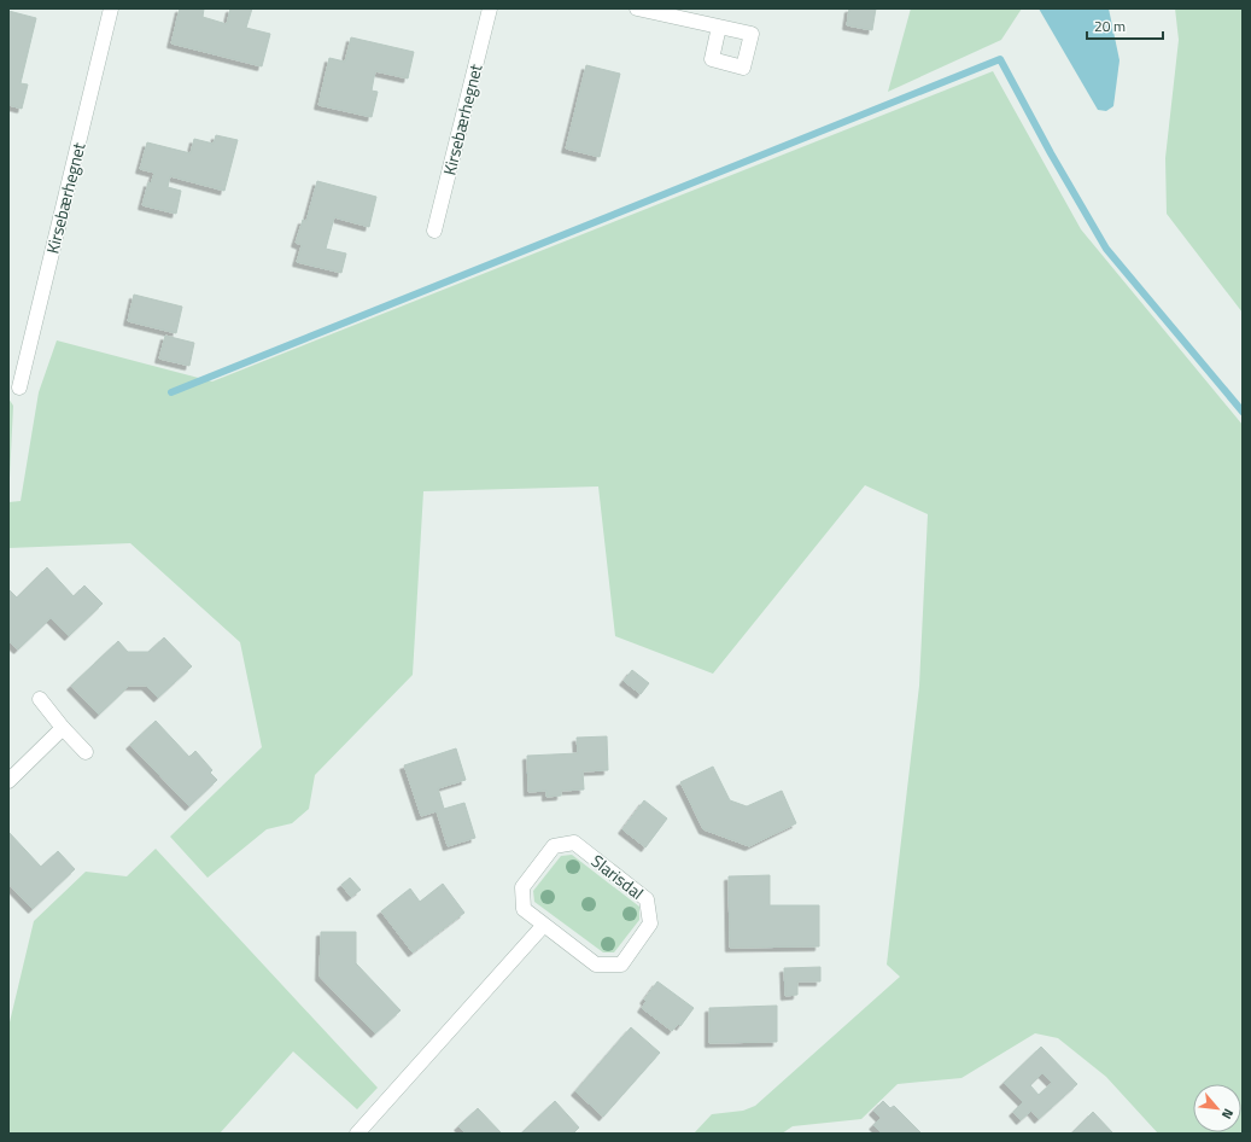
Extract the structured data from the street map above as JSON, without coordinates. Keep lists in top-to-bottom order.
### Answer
{
  "streets": {
    "street": ["Kirsebærhegnet", "Slarisdal"]
  },
  "scale_bar": "20 m",
  "north": "bottom right"
}
